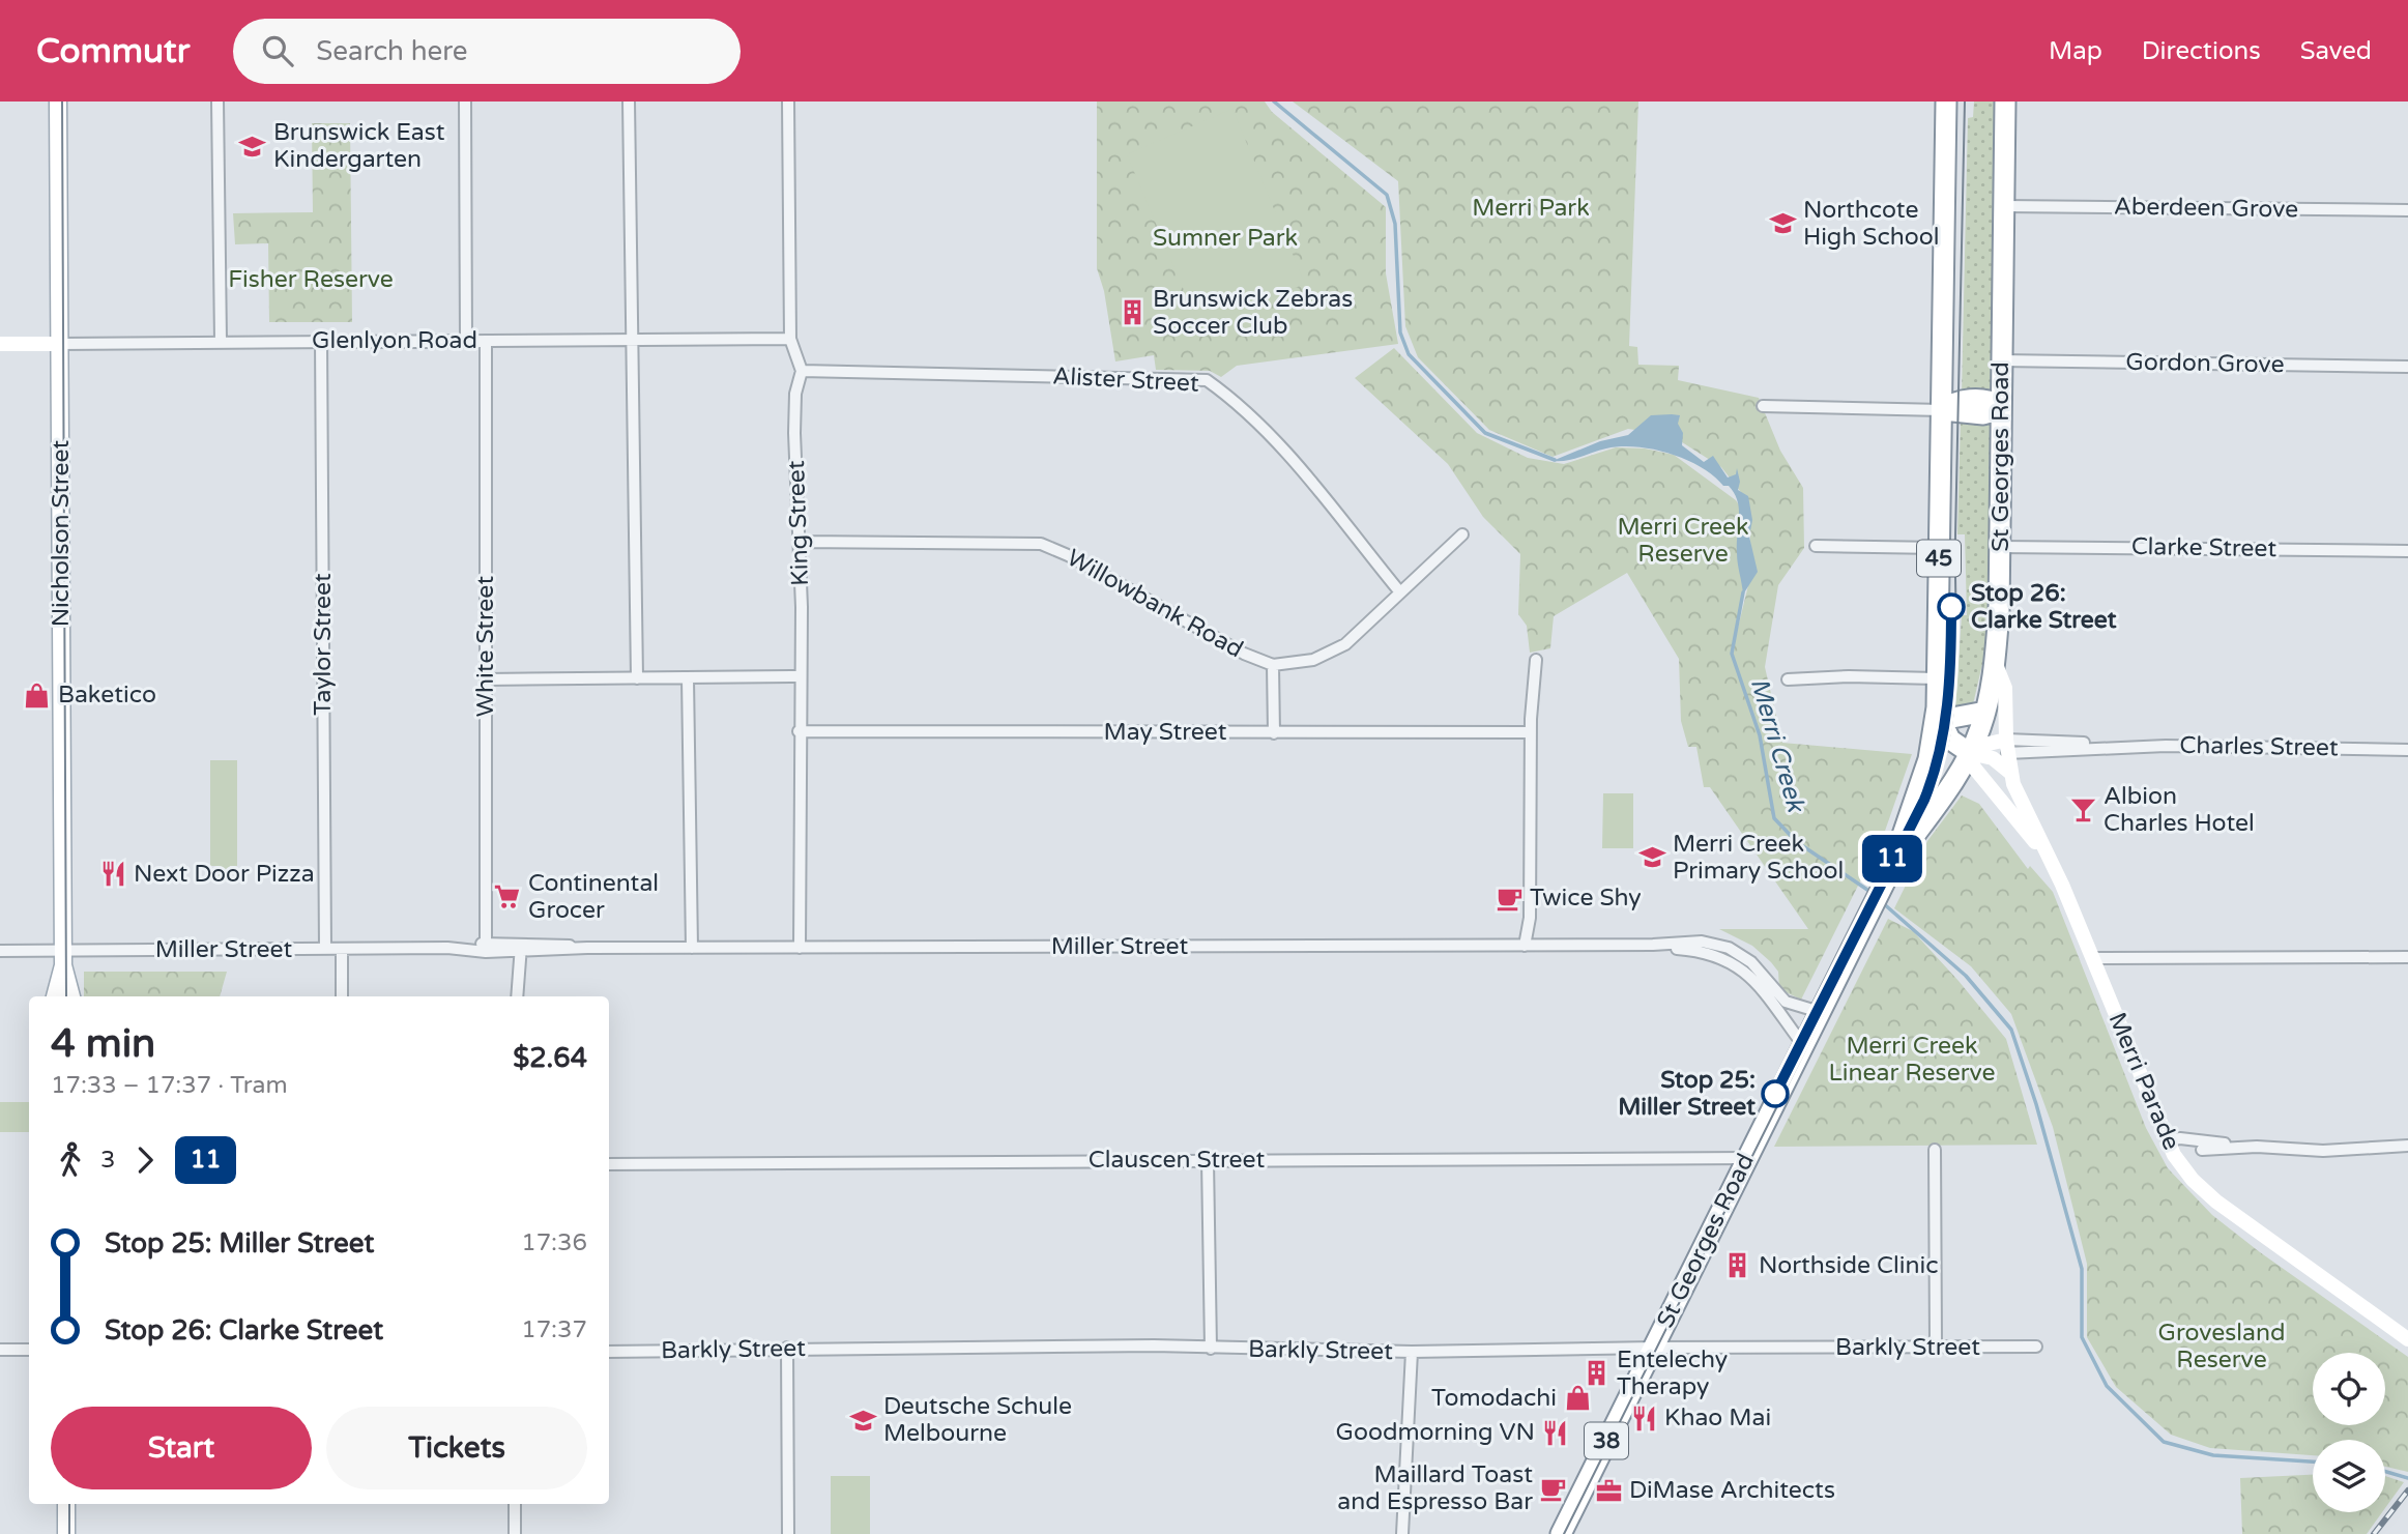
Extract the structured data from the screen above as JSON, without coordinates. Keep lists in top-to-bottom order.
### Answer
{
  "streets": {
    "highway": ["St Georges Road", "45", "38"],
    "main road": [
      "Glenlyon Road",
      "Nicholson Street",
      "Charles Street",
      "Merri Parade"
    ],
    "street": [
      "Aberdeen Grove",
      "Gordon Grove",
      "Alister Street",
      "King Street",
      "Clarke Street",
      "Willowbank Road",
      "Taylor Street",
      "White Street",
      "May Street",
      "Miller Street",
      "Clauscen Street",
      "Barkly Street"
    ]
  },
  "crossings": [
    ["Aberdeen Grove", "St Georges Road"],
    ["Glenlyon Road", "Nicholson Street"],
    ["Glenlyon Road", "Taylor Street"],
    ["Glenlyon Road", "White Street"],
    ["Gordon Grove", "St Georges Road"],
    ["Alister Street", "King Street"],
    ["Alister Street", "Willowbank Road"],
    ["St Georges Road", "Clarke Street"],
    ["St Georges Road", "Charles Street"],
    ["St Georges Road", "Miller Street"],
    ["St Georges Road", "Merri Parade"],
    ["St Georges Road", "Clauscen Street"],
    ["St Georges Road", "Barkly Street"],
    ["King Street", "Willowbank Road"],
    ["King Street", "May Street"],
    ["King Street", "Miller Street"],
    ["Nicholson Street", "Miller Street"],
    ["Taylor Street", "Miller Street"],
    ["White Street", "Miller Street"],
    ["Charles Street", "Merri Parade"]
  ],
  "water": ["Merri Creek"],
  "parks": [
    "Merri Park",
    "Sumner Park",
    "Fisher Reserve",
    "Merri Creek Reserve",
    "Merri Creek Linear Reserve",
    "Grovesland Reserve"
  ],
  "places": {
    "school or university": [
      "Brunswick East Kindergarten",
      "Northcote High School",
      "Merri Creek Primary School",
      "Deutsche Schule Melbourne"
    ],
    "building": ["Brunswick Zebras Soccer Club", "Northside Clinic", "Entelechy Therapy"],
    "other": ["Stop 26: Clarke Street", "Stop 25: Miller Street"],
    "shop": ["Baketico", "Tomodachi"],
    "bar": ["Albion Charles Hotel"],
    "restaurant": ["Next Door Pizza", "Khao Mai", "Goodmorning VN"],
    "supermarket": ["Continental Grocer"],
    "cafe": ["Twice Shy", "Maillard Toast and Espresso Bar"],
    "office": ["DiMase Architects"]
  },
  "lines": ["tram line 11"],
  "page": {
    "header": "Commutr",
    "search": "Search here",
    "nav": ["Map", "Directions", "Saved"],
    "on_map": "11",
    "heading": ["4 min", "17:33 – 17:37 · Tram", "$2.64"],
    "legs": ["3", "11"],
    "list": [
      {
        "name": "Stop 25: Miller Street",
        "value": "17:36"
      },
      {
        "name": "Stop 26: Clarke Street",
        "value": "17:37"
      }
    ],
    "buttons": ["Start", "Tickets"]
  }
}
